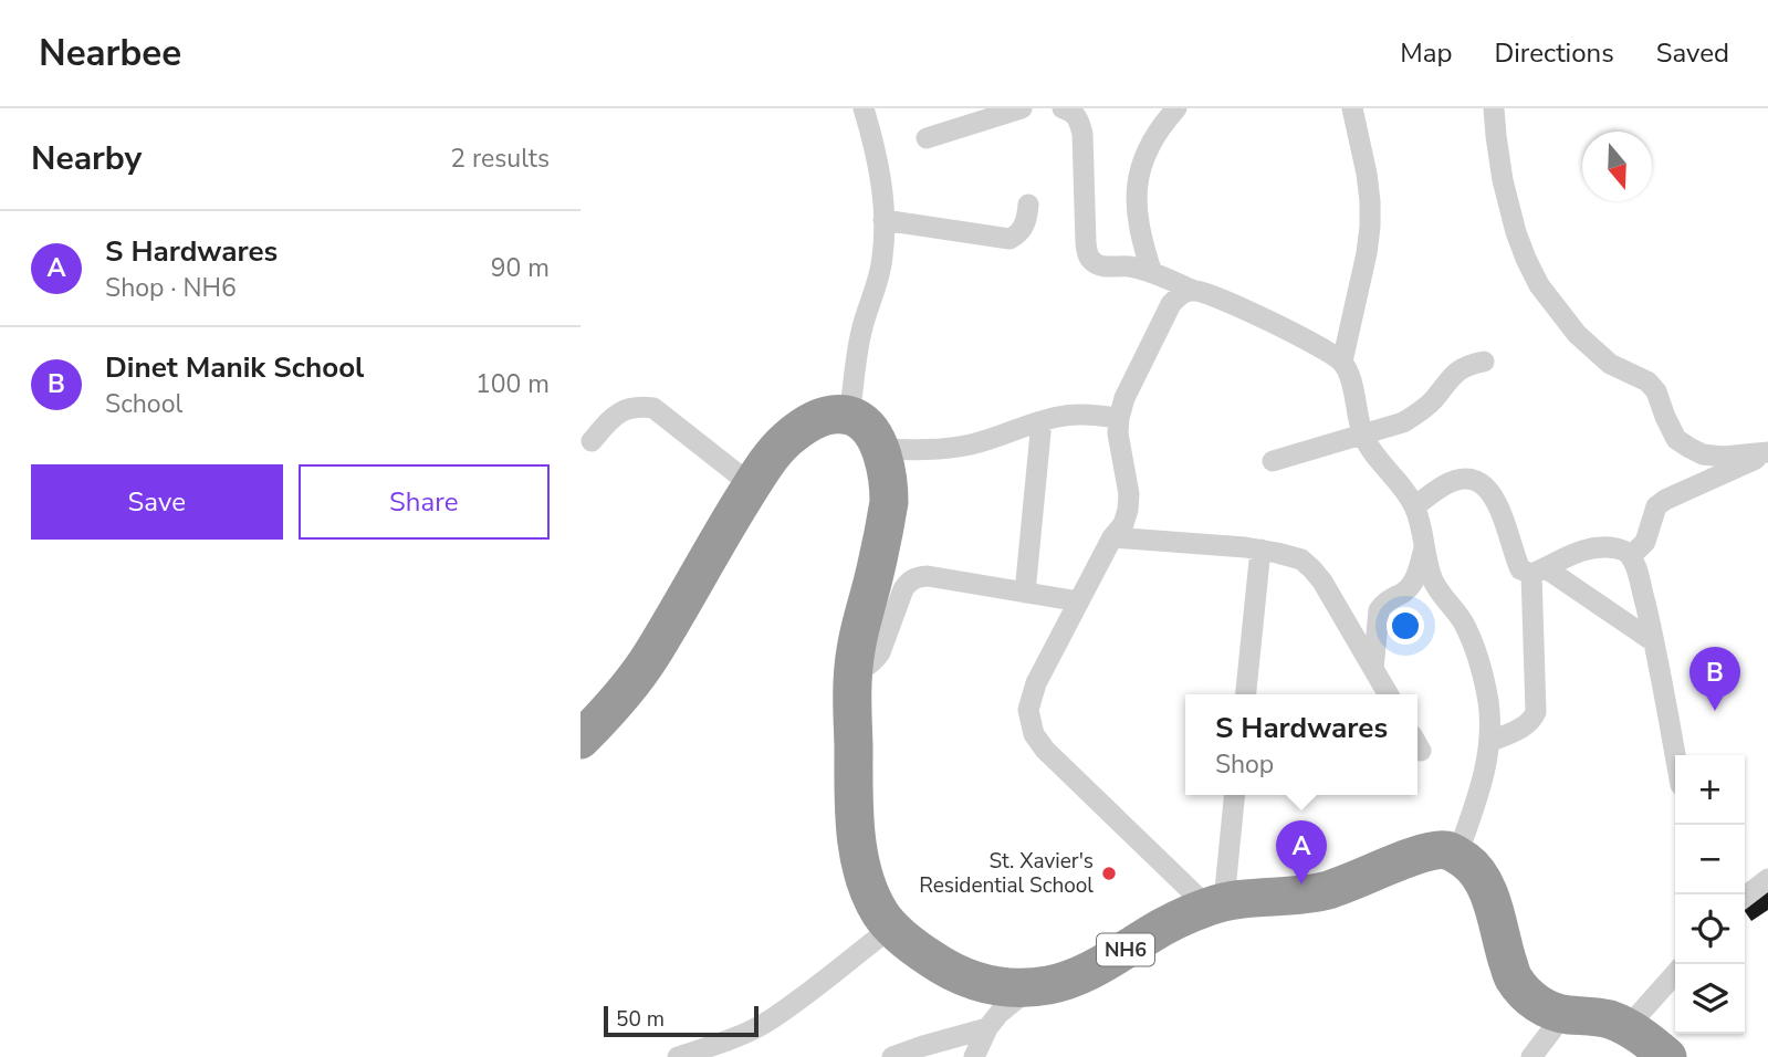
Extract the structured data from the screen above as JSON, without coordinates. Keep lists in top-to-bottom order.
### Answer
{
  "streets": {
    "highway": ["NH6"]
  },
  "places": ["St. Xavier's Residential School"],
  "scale_bar": "50 m",
  "north": "bottom",
  "page": {
    "header": "Nearbee",
    "nav": ["Map", "Directions", "Saved"],
    "heading": ["Nearby", "2 results"],
    "list": [
      {
        "mark": "A",
        "name": "S Hardwares",
        "note": "Shop · NH6",
        "value": "90 m"
      },
      {
        "mark": "B",
        "name": "Dinet Manik School",
        "note": "School",
        "value": "100 m"
      }
    ],
    "buttons": ["Save", "Share"],
    "pins": ["B", "A"],
    "popup": ["S Hardwares", "Shop"],
    "map_buttons": ["+", "−"],
    "scale": "50 m"
  }
}
